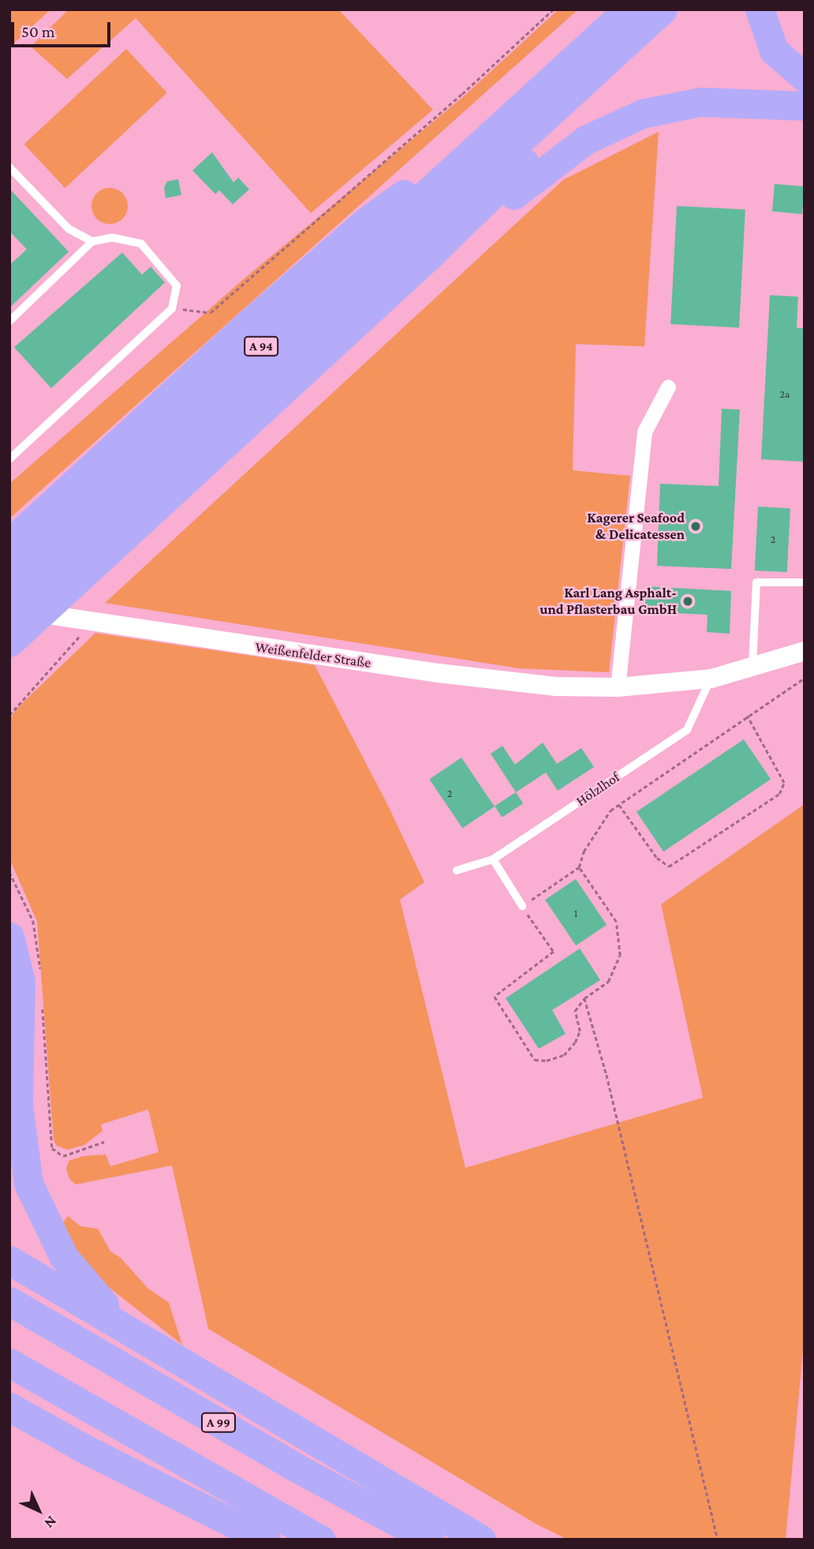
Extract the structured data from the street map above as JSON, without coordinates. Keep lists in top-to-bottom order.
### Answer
{
  "streets": {
    "highway": ["A 94", "A 99"],
    "street": ["Weißenfelder Straße"],
    "lane": ["Hölzlhof"]
  },
  "crossings": [
    ["A 94", "Weißenfelder Straße"],
    ["Weißenfelder Straße", "Hölzlhof"]
  ],
  "places": ["Kagerer Seafood & Delicatessen", "Karl Lang Asphalt- und Pflasterbau GmbH"],
  "house_numbers": [
    "2a",
    "2",
    "2",
    "1"
  ],
  "scale_bar": "50 m",
  "north": "bottom right"
}
